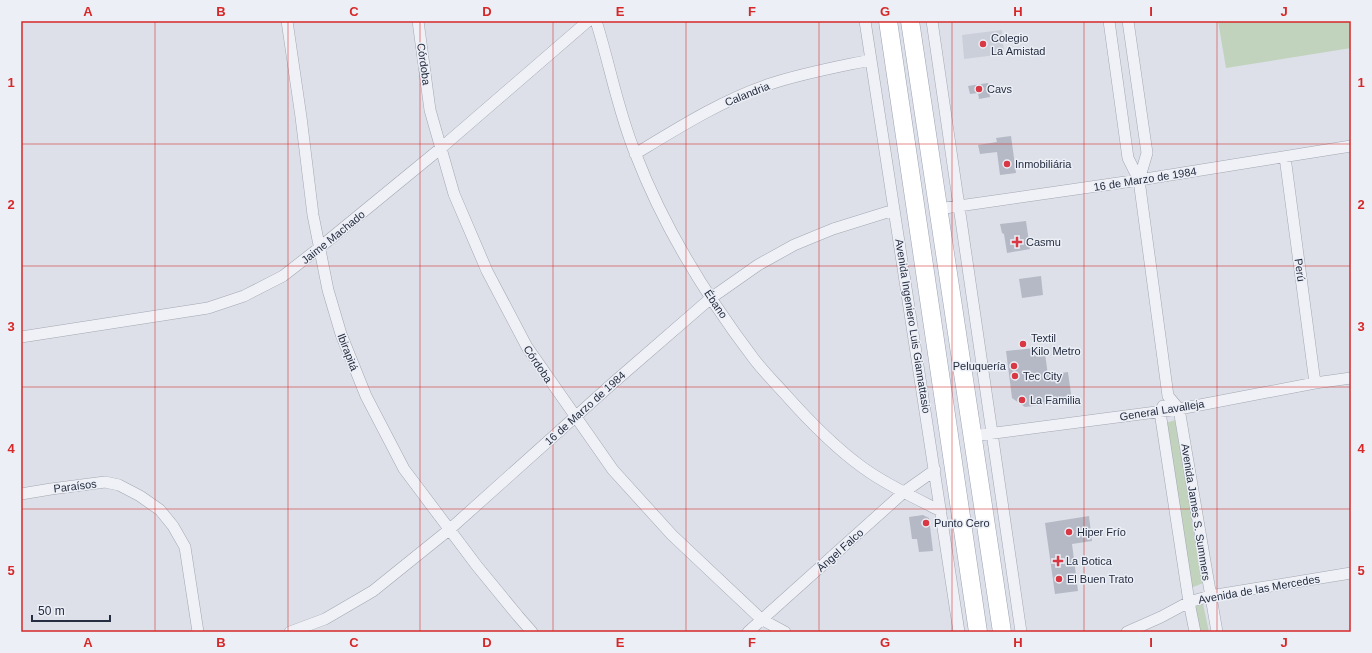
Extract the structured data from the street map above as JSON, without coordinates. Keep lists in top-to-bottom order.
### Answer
{
  "streets": {
    "main road": ["Avenida Ingeniero Luis Giannattasio"],
    "street": [
      "Córdoba",
      "Calandria",
      "16 de Marzo de 1984",
      "Jaime Machado",
      "Perú",
      "Ébano",
      "Ibirapitá",
      "General Lavalleja",
      "Paraísos",
      "Avenida James S. Summers",
      "Ángel Falco",
      "Avenida de las Mercedes"
    ]
  },
  "crossings": [
    ["Córdoba", "16 de Marzo de 1984"],
    ["Córdoba", "Jaime Machado"],
    ["Córdoba", "Ángel Falco"],
    ["Calandria", "Ébano"],
    ["Calandria", "Avenida Ingeniero Luis Giannattasio"],
    ["16 de Marzo de 1984", "Perú"],
    ["16 de Marzo de 1984", "Ébano"],
    ["16 de Marzo de 1984", "Avenida Ingeniero Luis Giannattasio"],
    ["16 de Marzo de 1984", "Ibirapitá"],
    ["Jaime Machado", "Ibirapitá"],
    ["Perú", "General Lavalleja"],
    ["Ébano", "Avenida Ingeniero Luis Giannattasio"],
    ["Ébano", "Ángel Falco"],
    ["Avenida Ingeniero Luis Giannattasio", "Ángel Falco"],
    ["General Lavalleja", "Avenida James S. Summers"],
    ["Avenida James S. Summers", "Avenida de las Mercedes"]
  ],
  "places": {
    "other": [
      "Colegio La Amistad",
      "Cavs",
      "Inmobiliária",
      "Textil Kilo Metro",
      "Peluquería",
      "Tec City",
      "La Familia",
      "Punto Cero",
      "Hiper Frío",
      "El Buen Trato"
    ],
    "health": ["Casmu", "La Botica"]
  },
  "scale_bar": "50 m",
  "grid": {
    "columns": [
      "A",
      "B",
      "C",
      "D",
      "E",
      "F",
      "G",
      "H",
      "I",
      "J"
    ],
    "rows": [
      "1",
      "2",
      "3",
      "4",
      "5"
    ]
  }
}
